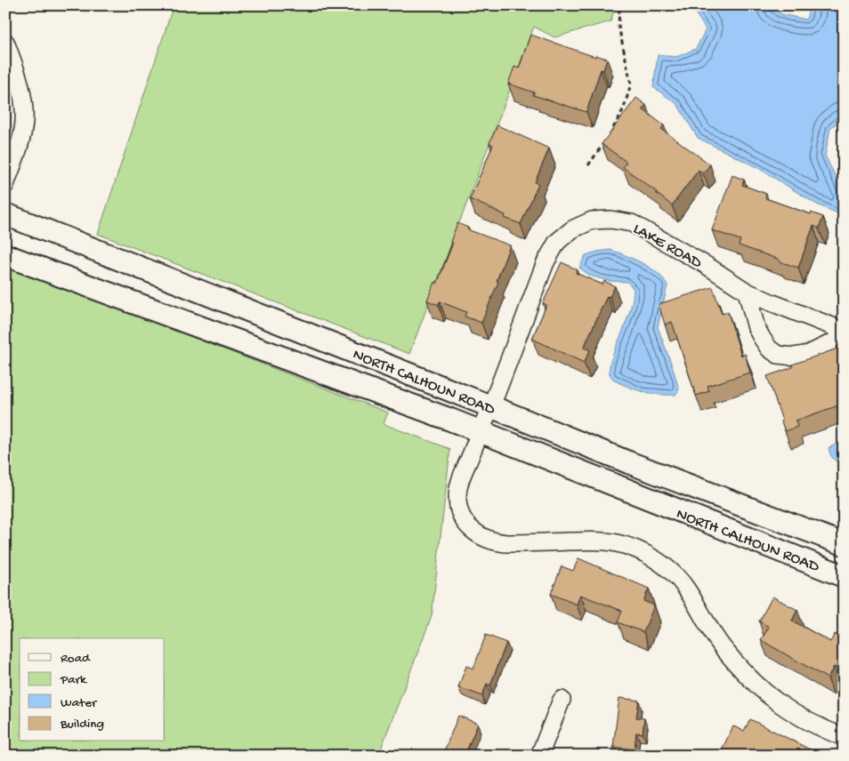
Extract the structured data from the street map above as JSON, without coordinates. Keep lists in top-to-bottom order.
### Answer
{
  "streets": {
    "main road": ["NORTH CALHOUN ROAD"],
    "street": ["LAKE ROAD"]
  },
  "crossings": [
    ["LAKE ROAD", "NORTH CALHOUN ROAD"]
  ],
  "legend": [
    "Road",
    "Park",
    "Water",
    "Building"
  ]
}
